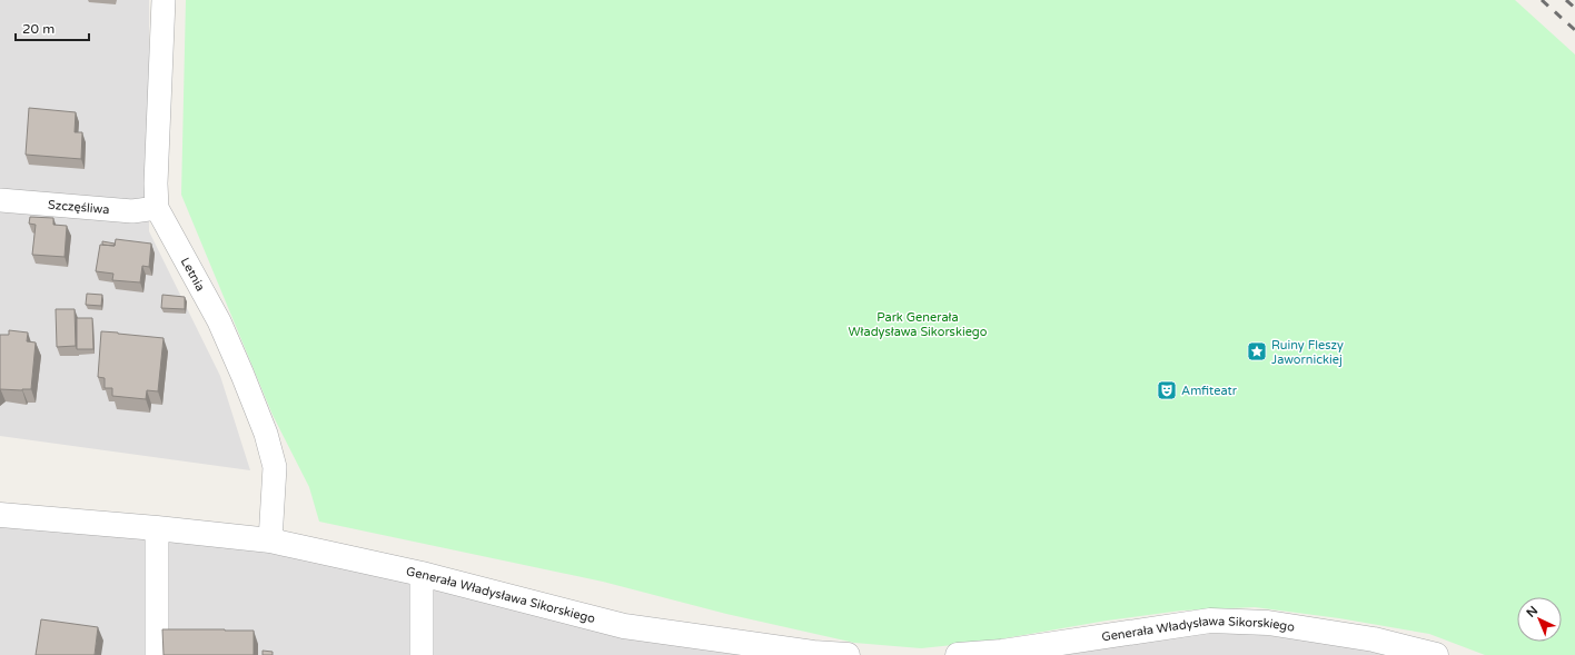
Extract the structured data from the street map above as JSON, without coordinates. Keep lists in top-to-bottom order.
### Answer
{
  "streets": {
    "street": ["Szczęśliwa", "Letnia", "Generała Władysława Sikorskiego"]
  },
  "crossings": [
    ["Szczęśliwa", "Letnia"],
    ["Letnia", "Generała Władysława Sikorskiego"]
  ],
  "parks": ["Park Generała Władysława Sikorskiego"],
  "places": {
    "place": ["Ruiny Fleszy Jawornickiej"],
    "theatre": ["Amfiteatr"]
  },
  "scale_bar": "20 m",
  "north": "top left"
}
